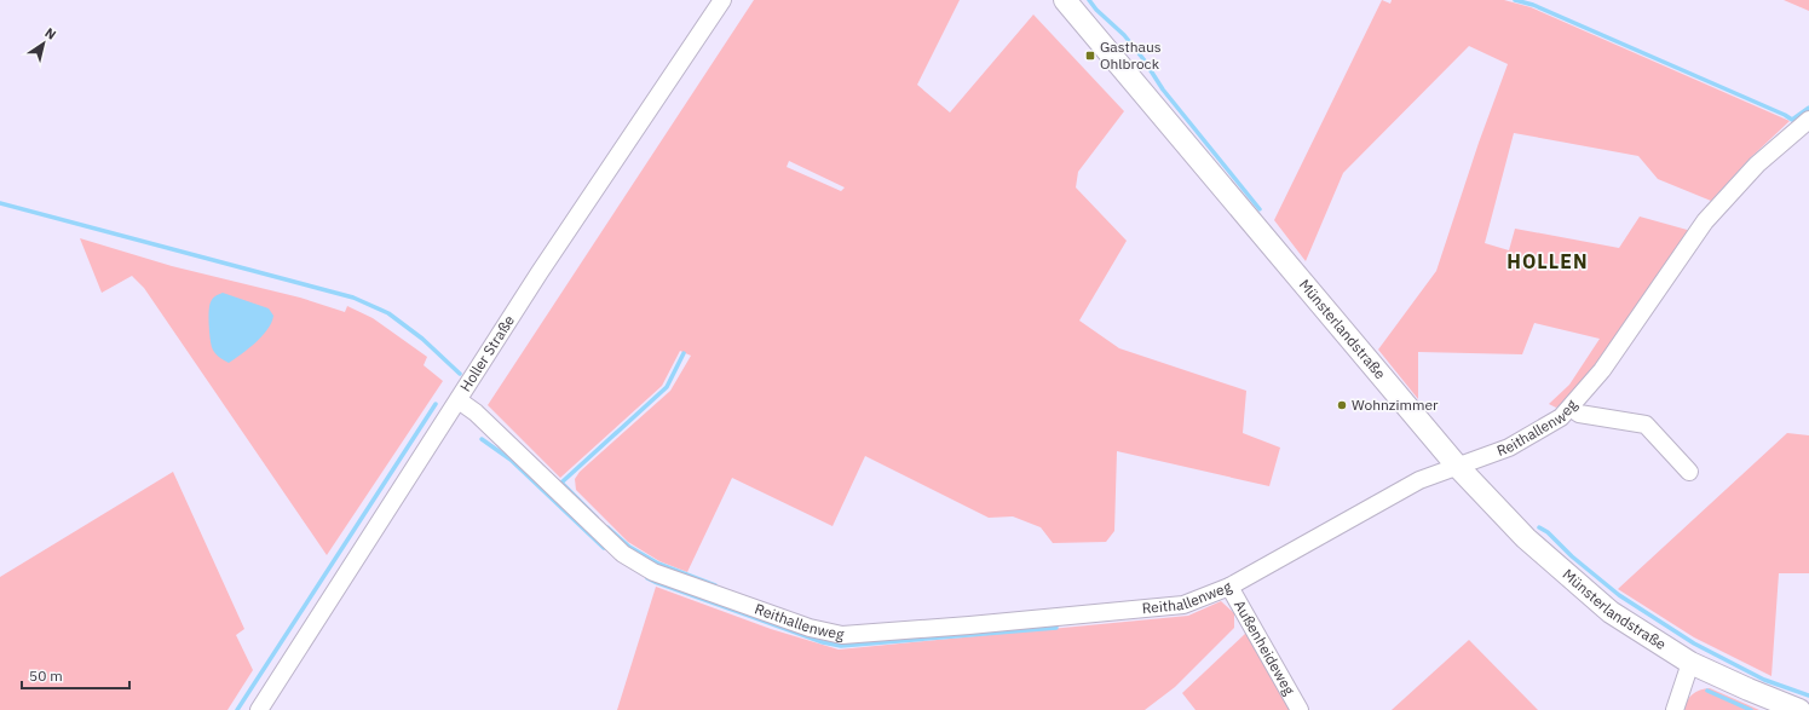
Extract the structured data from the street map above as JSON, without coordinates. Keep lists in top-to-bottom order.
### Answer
{
  "streets": {
    "main road": ["Münsterlandstraße"],
    "street": ["Holler Straße", "Reithallenweg", "Außenheideweg"]
  },
  "crossings": [
    ["Münsterlandstraße", "Reithallenweg"],
    ["Holler Straße", "Reithallenweg"],
    ["Reithallenweg", "Außenheideweg"]
  ],
  "districts": ["HOLLEN"],
  "places": {
    "transit": ["Gasthaus Ohlbrock"],
    "other": ["Wohnzimmer"]
  },
  "scale_bar": "50 m",
  "north": "top right"
}
